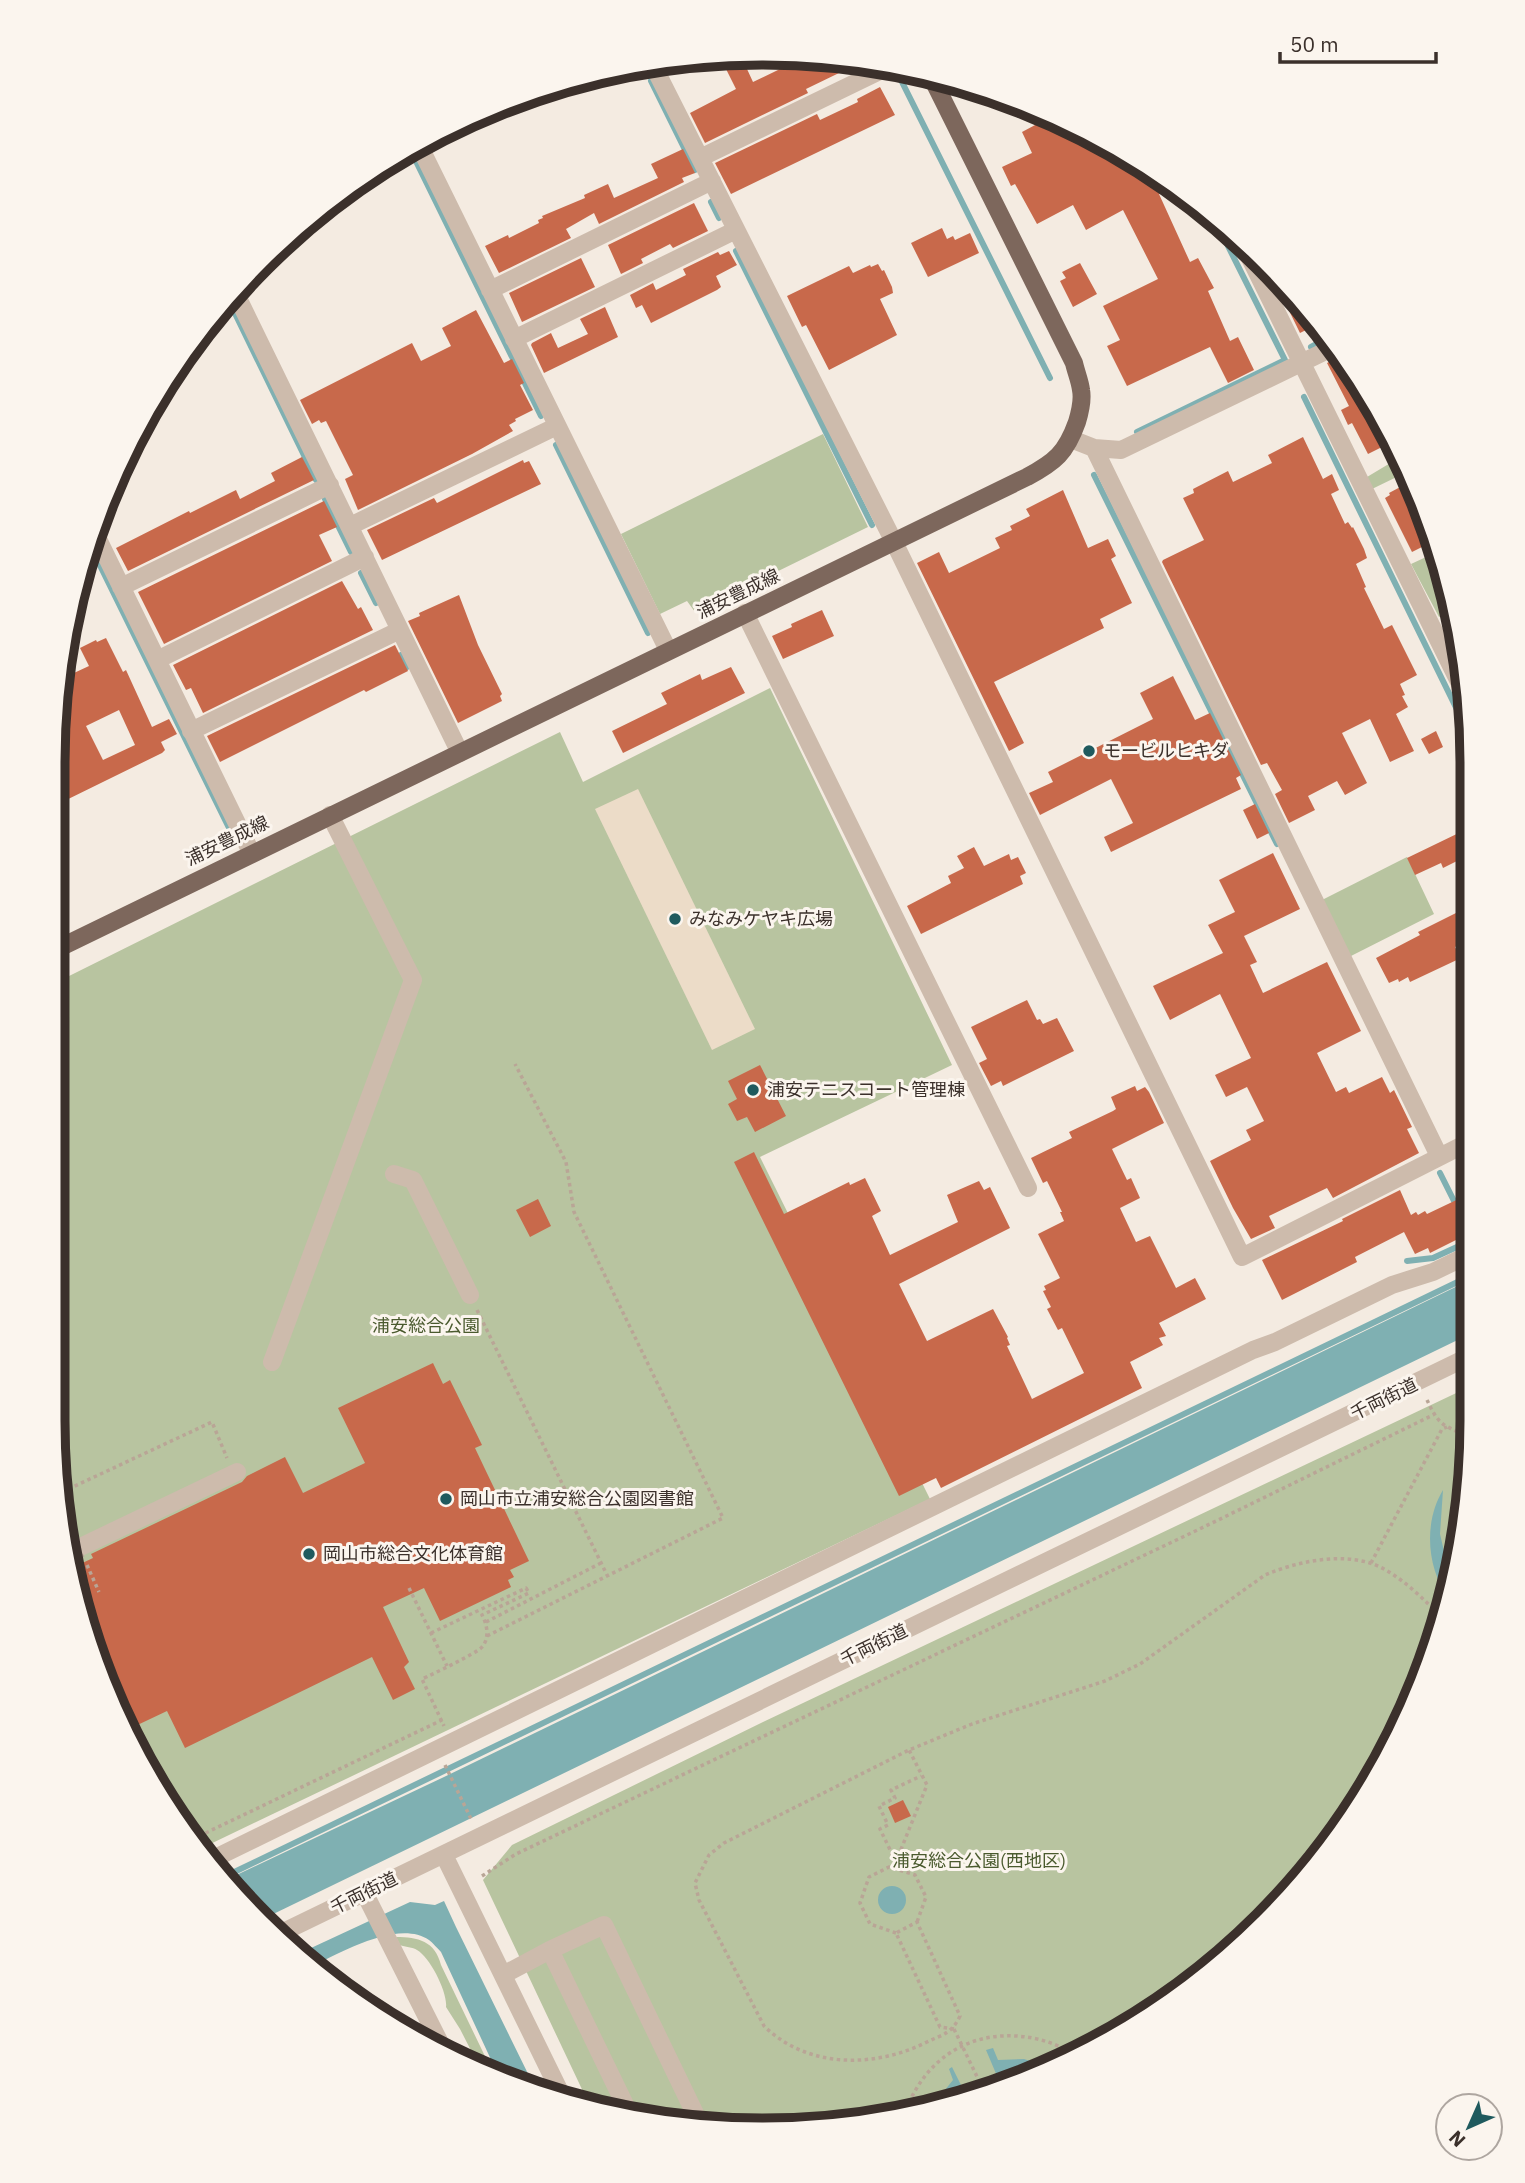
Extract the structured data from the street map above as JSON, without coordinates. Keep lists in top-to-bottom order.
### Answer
{
  "streets": {
    "main road": ["浦安豊成線"],
    "street": ["千両街道"]
  },
  "parks": ["浦安総合公園", "浦安総合公園(西地区)"],
  "places": [
    "モービルヒキダ",
    "みなみケヤキ広場",
    "浦安テニスコート管理棟",
    "岡山市立浦安総合公園図書館",
    "岡山市総合文化体育館"
  ],
  "scale_bar": "50 m",
  "north": "bottom left"
}
